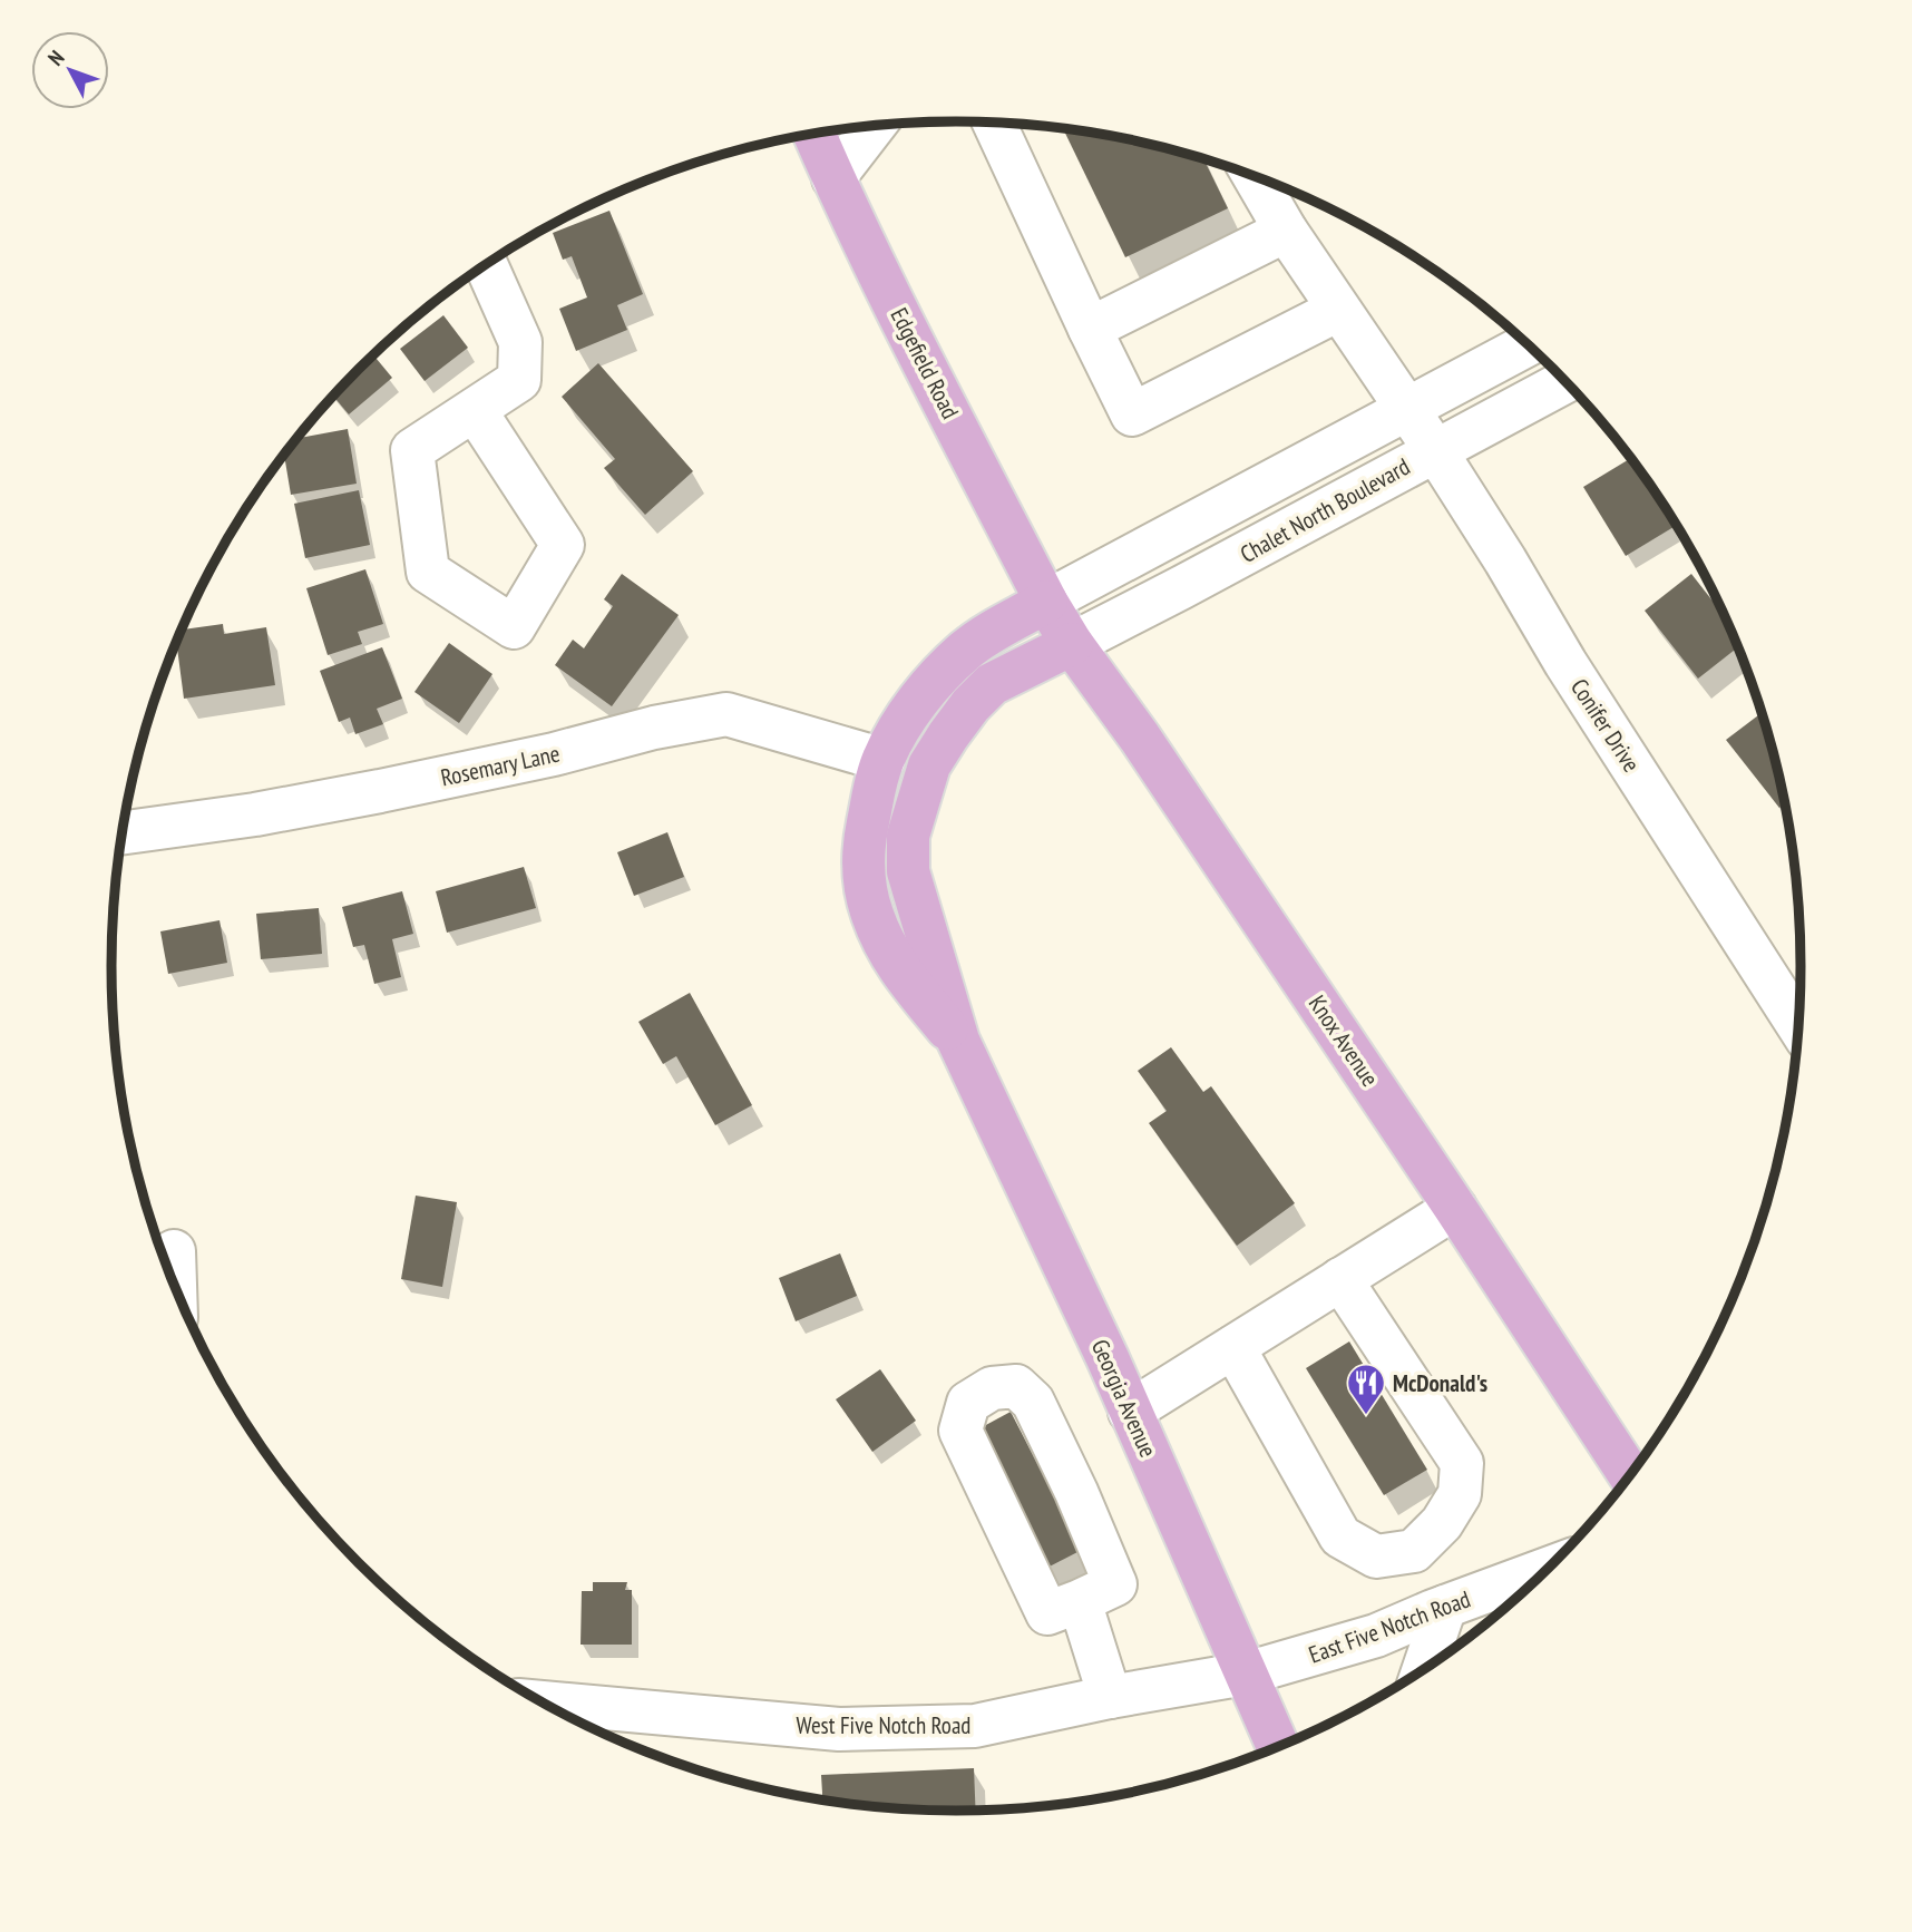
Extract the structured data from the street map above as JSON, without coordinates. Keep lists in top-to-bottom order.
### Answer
{
  "streets": {
    "main road": ["Edgefield Road", "Knox Avenue", "Georgia Avenue"],
    "street": [
      "Chalet North Boulevard",
      "Conifer Drive",
      "Rosemary Lane",
      "East Five Notch Road",
      "West Five Notch Road"
    ]
  },
  "crossings": [
    ["Edgefield Road", "Chalet North Boulevard"],
    ["Edgefield Road", "Knox Avenue"],
    ["Edgefield Road", "Georgia Avenue"],
    ["Chalet North Boulevard", "Conifer Drive"],
    ["Chalet North Boulevard", "Knox Avenue"],
    ["Chalet North Boulevard", "Georgia Avenue"],
    ["Rosemary Lane", "Georgia Avenue"],
    ["Knox Avenue", "Georgia Avenue"],
    ["Georgia Avenue", "East Five Notch Road"],
    ["Georgia Avenue", "West Five Notch Road"],
    ["East Five Notch Road", "West Five Notch Road"]
  ],
  "places": {
    "restaurant": ["McDonald's"]
  },
  "north": "top left"
}
